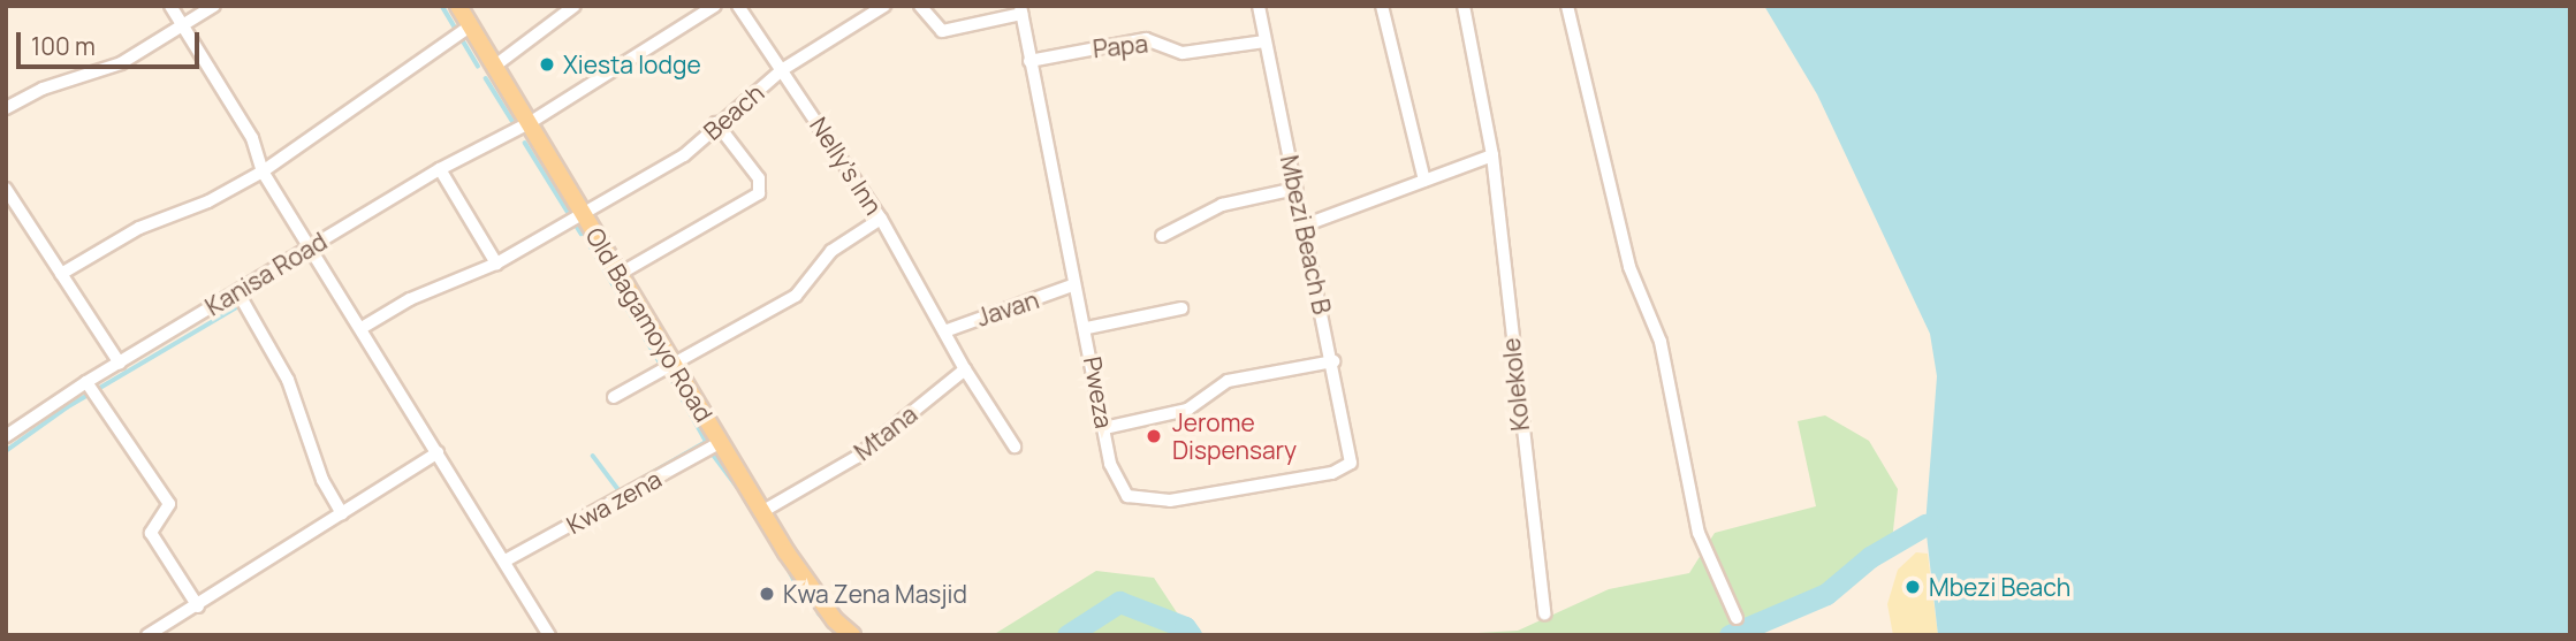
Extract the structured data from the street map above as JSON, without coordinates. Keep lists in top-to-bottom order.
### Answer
{
  "streets": {
    "main road": ["Old Bagamoyo Road"],
    "street": [
      "Papa",
      "Beach",
      "Nelly's Inn",
      "Mbezi Beach B",
      "Kanisa Road",
      "Javan",
      "Kolekole",
      "Pweza",
      "Mtana",
      "Kwa zena"
    ]
  },
  "crossings": [
    ["Papa", "Mbezi Beach B"],
    ["Papa", "Pweza"],
    ["Beach", "Nelly's Inn"],
    ["Beach", "Old Bagamoyo Road"],
    ["Nelly's Inn", "Javan"],
    ["Mbezi Beach B", "Pweza"],
    ["Kanisa Road", "Old Bagamoyo Road"],
    ["Javan", "Pweza"],
    ["Old Bagamoyo Road", "Mtana"],
    ["Old Bagamoyo Road", "Kwa zena"]
  ],
  "places": [
    "Xiesta lodge",
    "Jerome Dispensary",
    "Mbezi Beach",
    "Kwa Zena Masjid"
  ],
  "scale_bar": "100 m"
}
